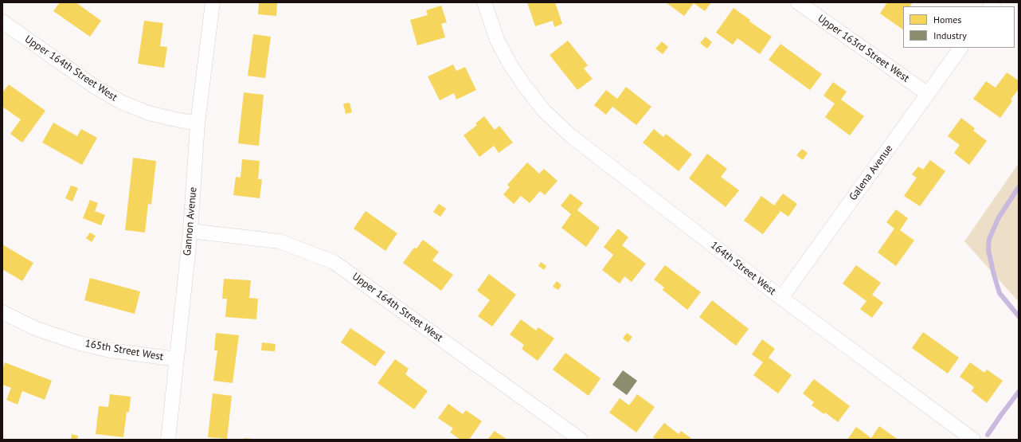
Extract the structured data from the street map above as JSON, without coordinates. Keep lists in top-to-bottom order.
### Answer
{
  "streets": {
    "street": [
      "Upper 163rd Street West",
      "Upper 164th Street West",
      "Galena Avenue",
      "Gannon Avenue",
      "164th Street West",
      "165th Street West"
    ]
  },
  "crossings": [
    ["Upper 163rd Street West", "Galena Avenue"],
    ["Upper 164th Street West", "Gannon Avenue"],
    ["Galena Avenue", "164th Street West"],
    ["Gannon Avenue", "165th Street West"]
  ],
  "legend": ["Homes", "Industry"]
}
